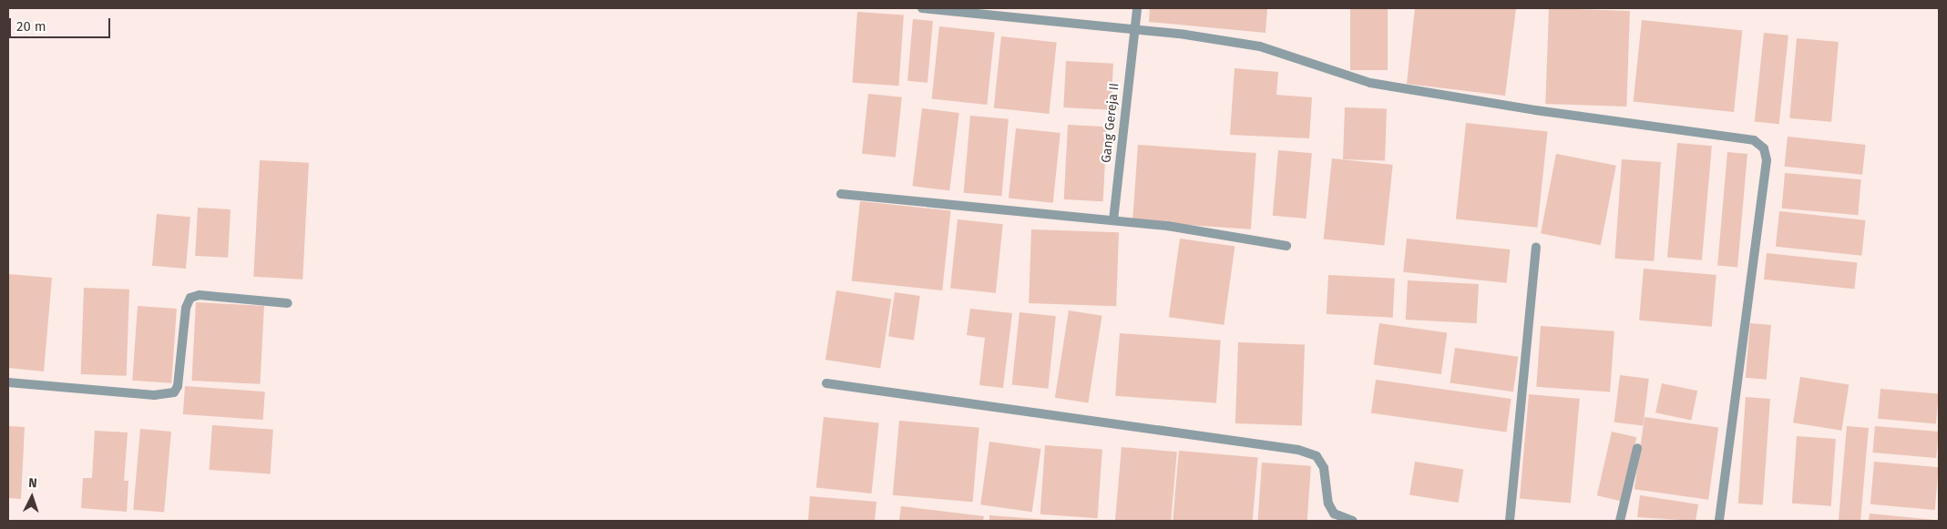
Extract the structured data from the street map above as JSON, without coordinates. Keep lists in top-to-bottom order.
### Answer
{
  "streets": {
    "street": ["Gang Gereja II"]
  },
  "scale_bar": "20 m",
  "north": "top"
}
